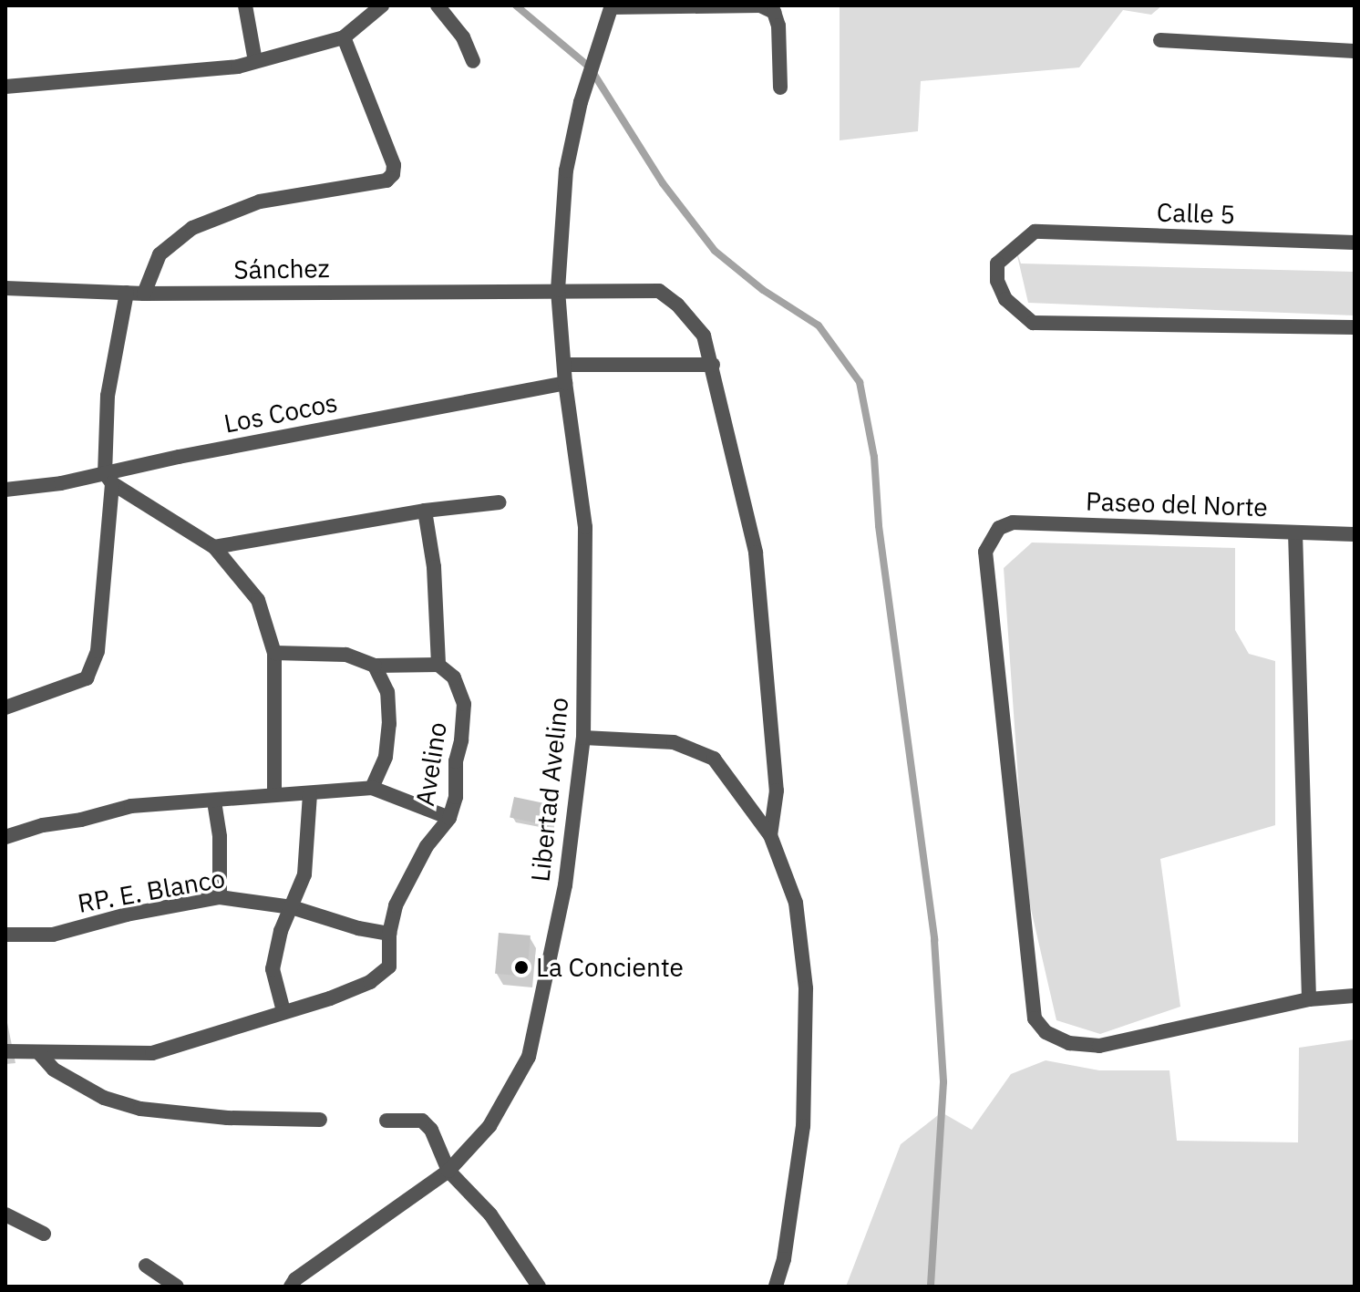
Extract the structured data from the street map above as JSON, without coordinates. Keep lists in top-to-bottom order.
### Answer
{
  "streets": {
    "street": [
      "Calle 5",
      "Sánchez",
      "Los Cocos",
      "Paseo del Norte",
      "Avelino",
      "Libertad Avelino",
      "RP. E. Blanco"
    ]
  },
  "crossings": [
    ["Sánchez", "Libertad Avelino"],
    ["Los Cocos", "Libertad Avelino"],
    ["Avelino", "RP. E. Blanco"]
  ],
  "places": ["La Conciente"]
}
